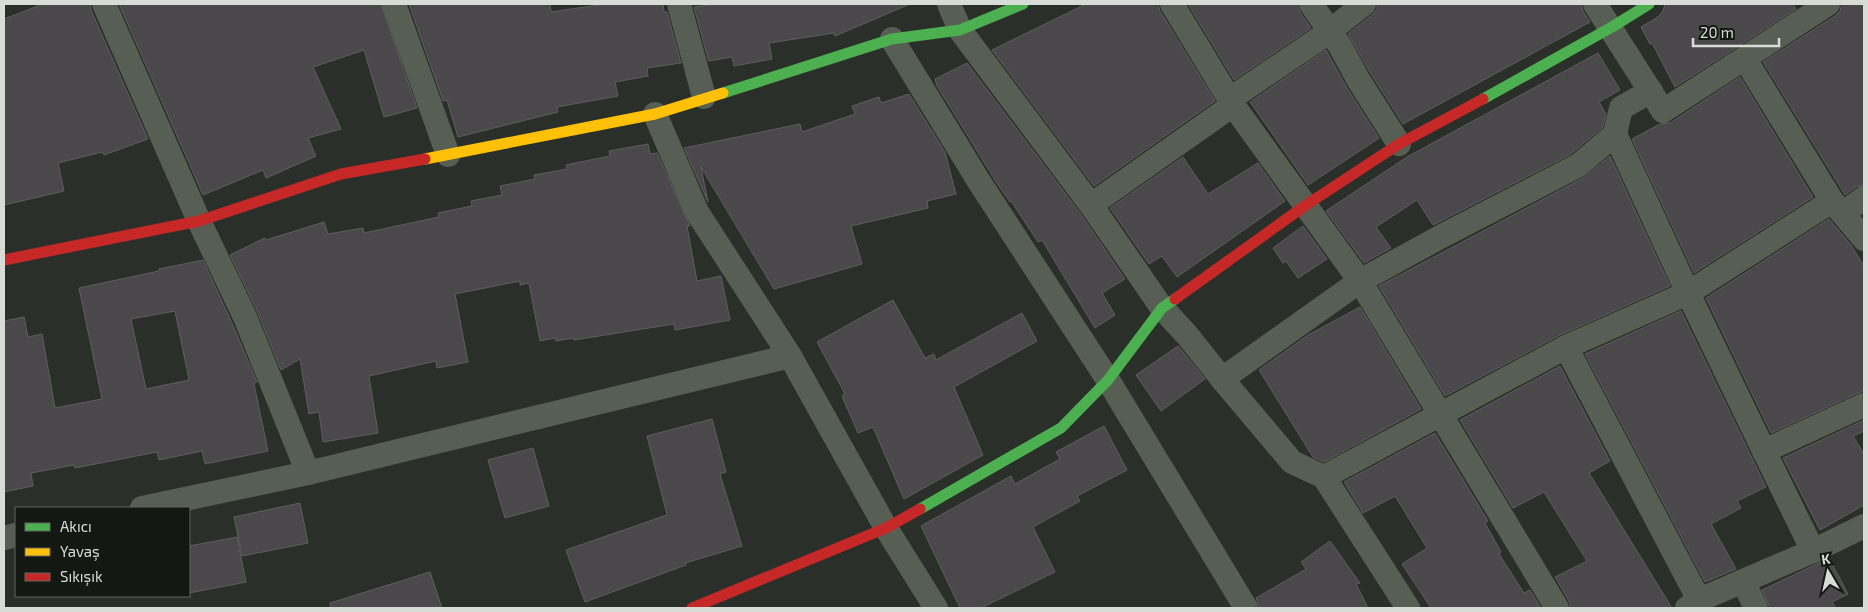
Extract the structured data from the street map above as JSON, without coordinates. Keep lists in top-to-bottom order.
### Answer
{
  "legend": ["Akıcı", "Yavaş", "Sıkışık"],
  "scale_bar": "20 m",
  "north": "top"
}
